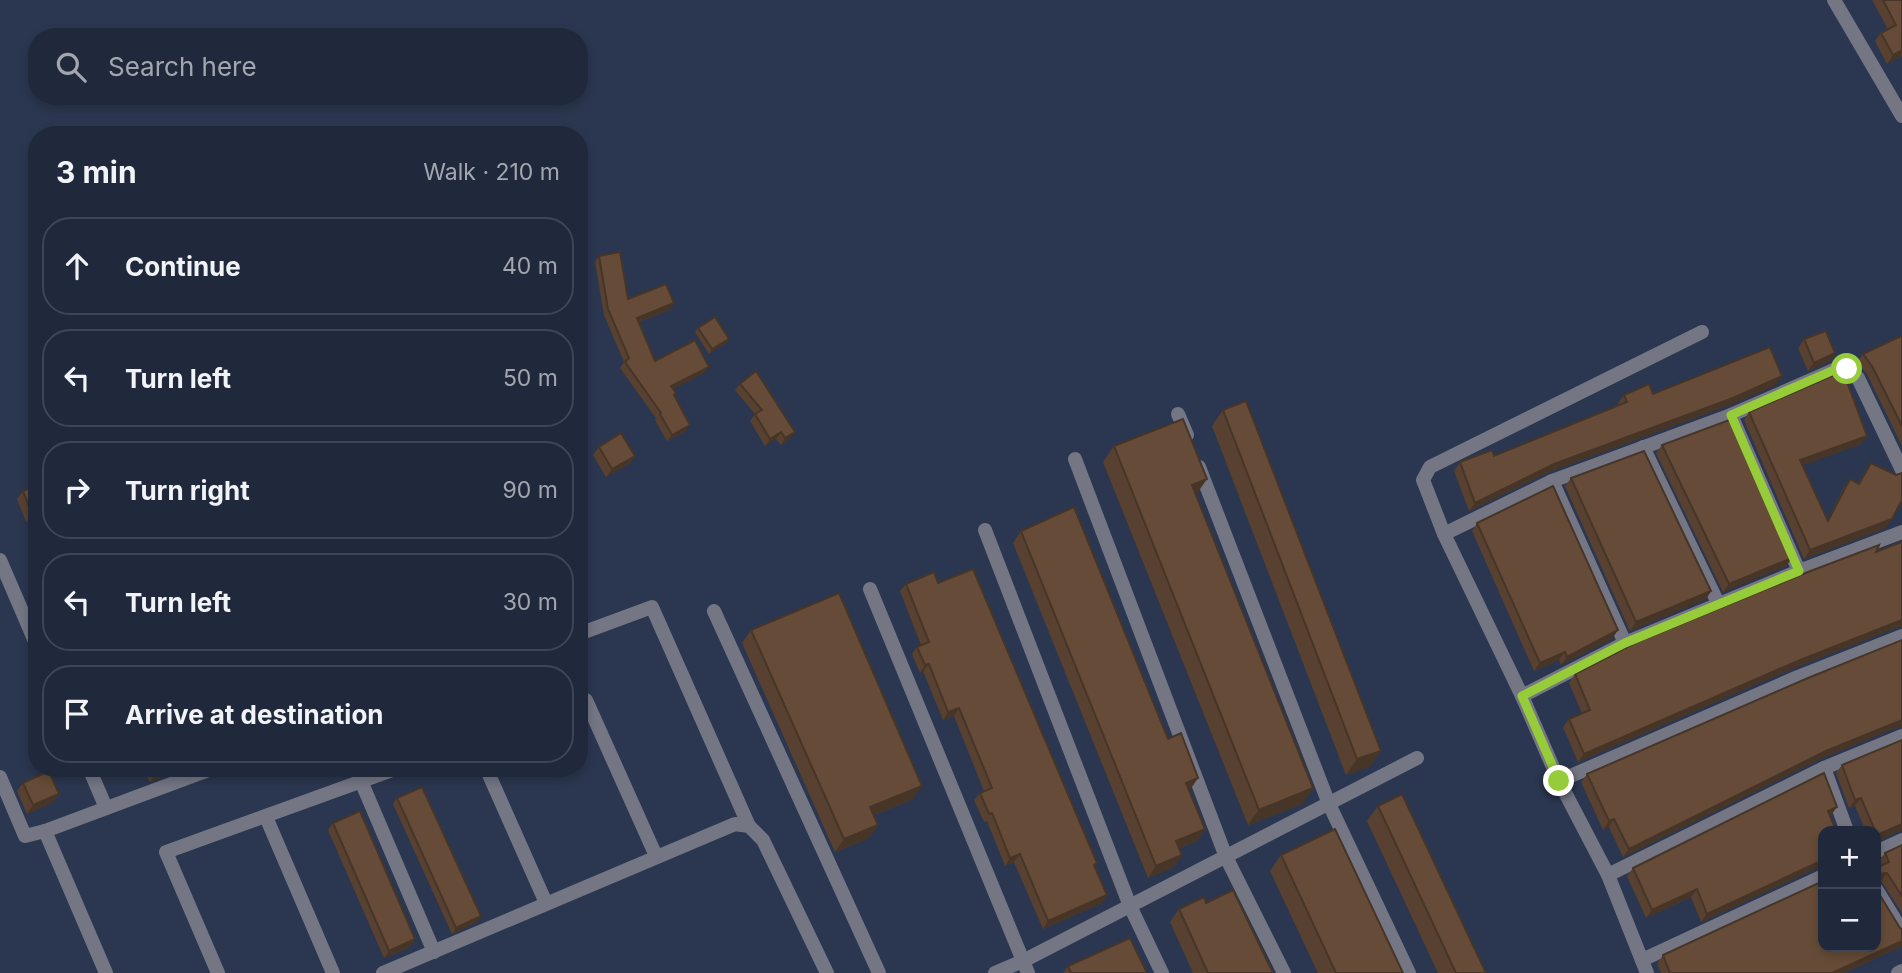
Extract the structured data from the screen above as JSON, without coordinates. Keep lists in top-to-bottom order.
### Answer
{
  "page": {
    "search": "Search here",
    "heading": ["3 min", "Walk · 210 m"],
    "list": [
      ["Continue", "40 m"],
      ["Turn left", "50 m"],
      ["Turn right", "90 m"],
      ["Turn left", "30 m"],
      "Arrive at destination"
    ],
    "map_buttons": ["+", "−"]
  }
}
